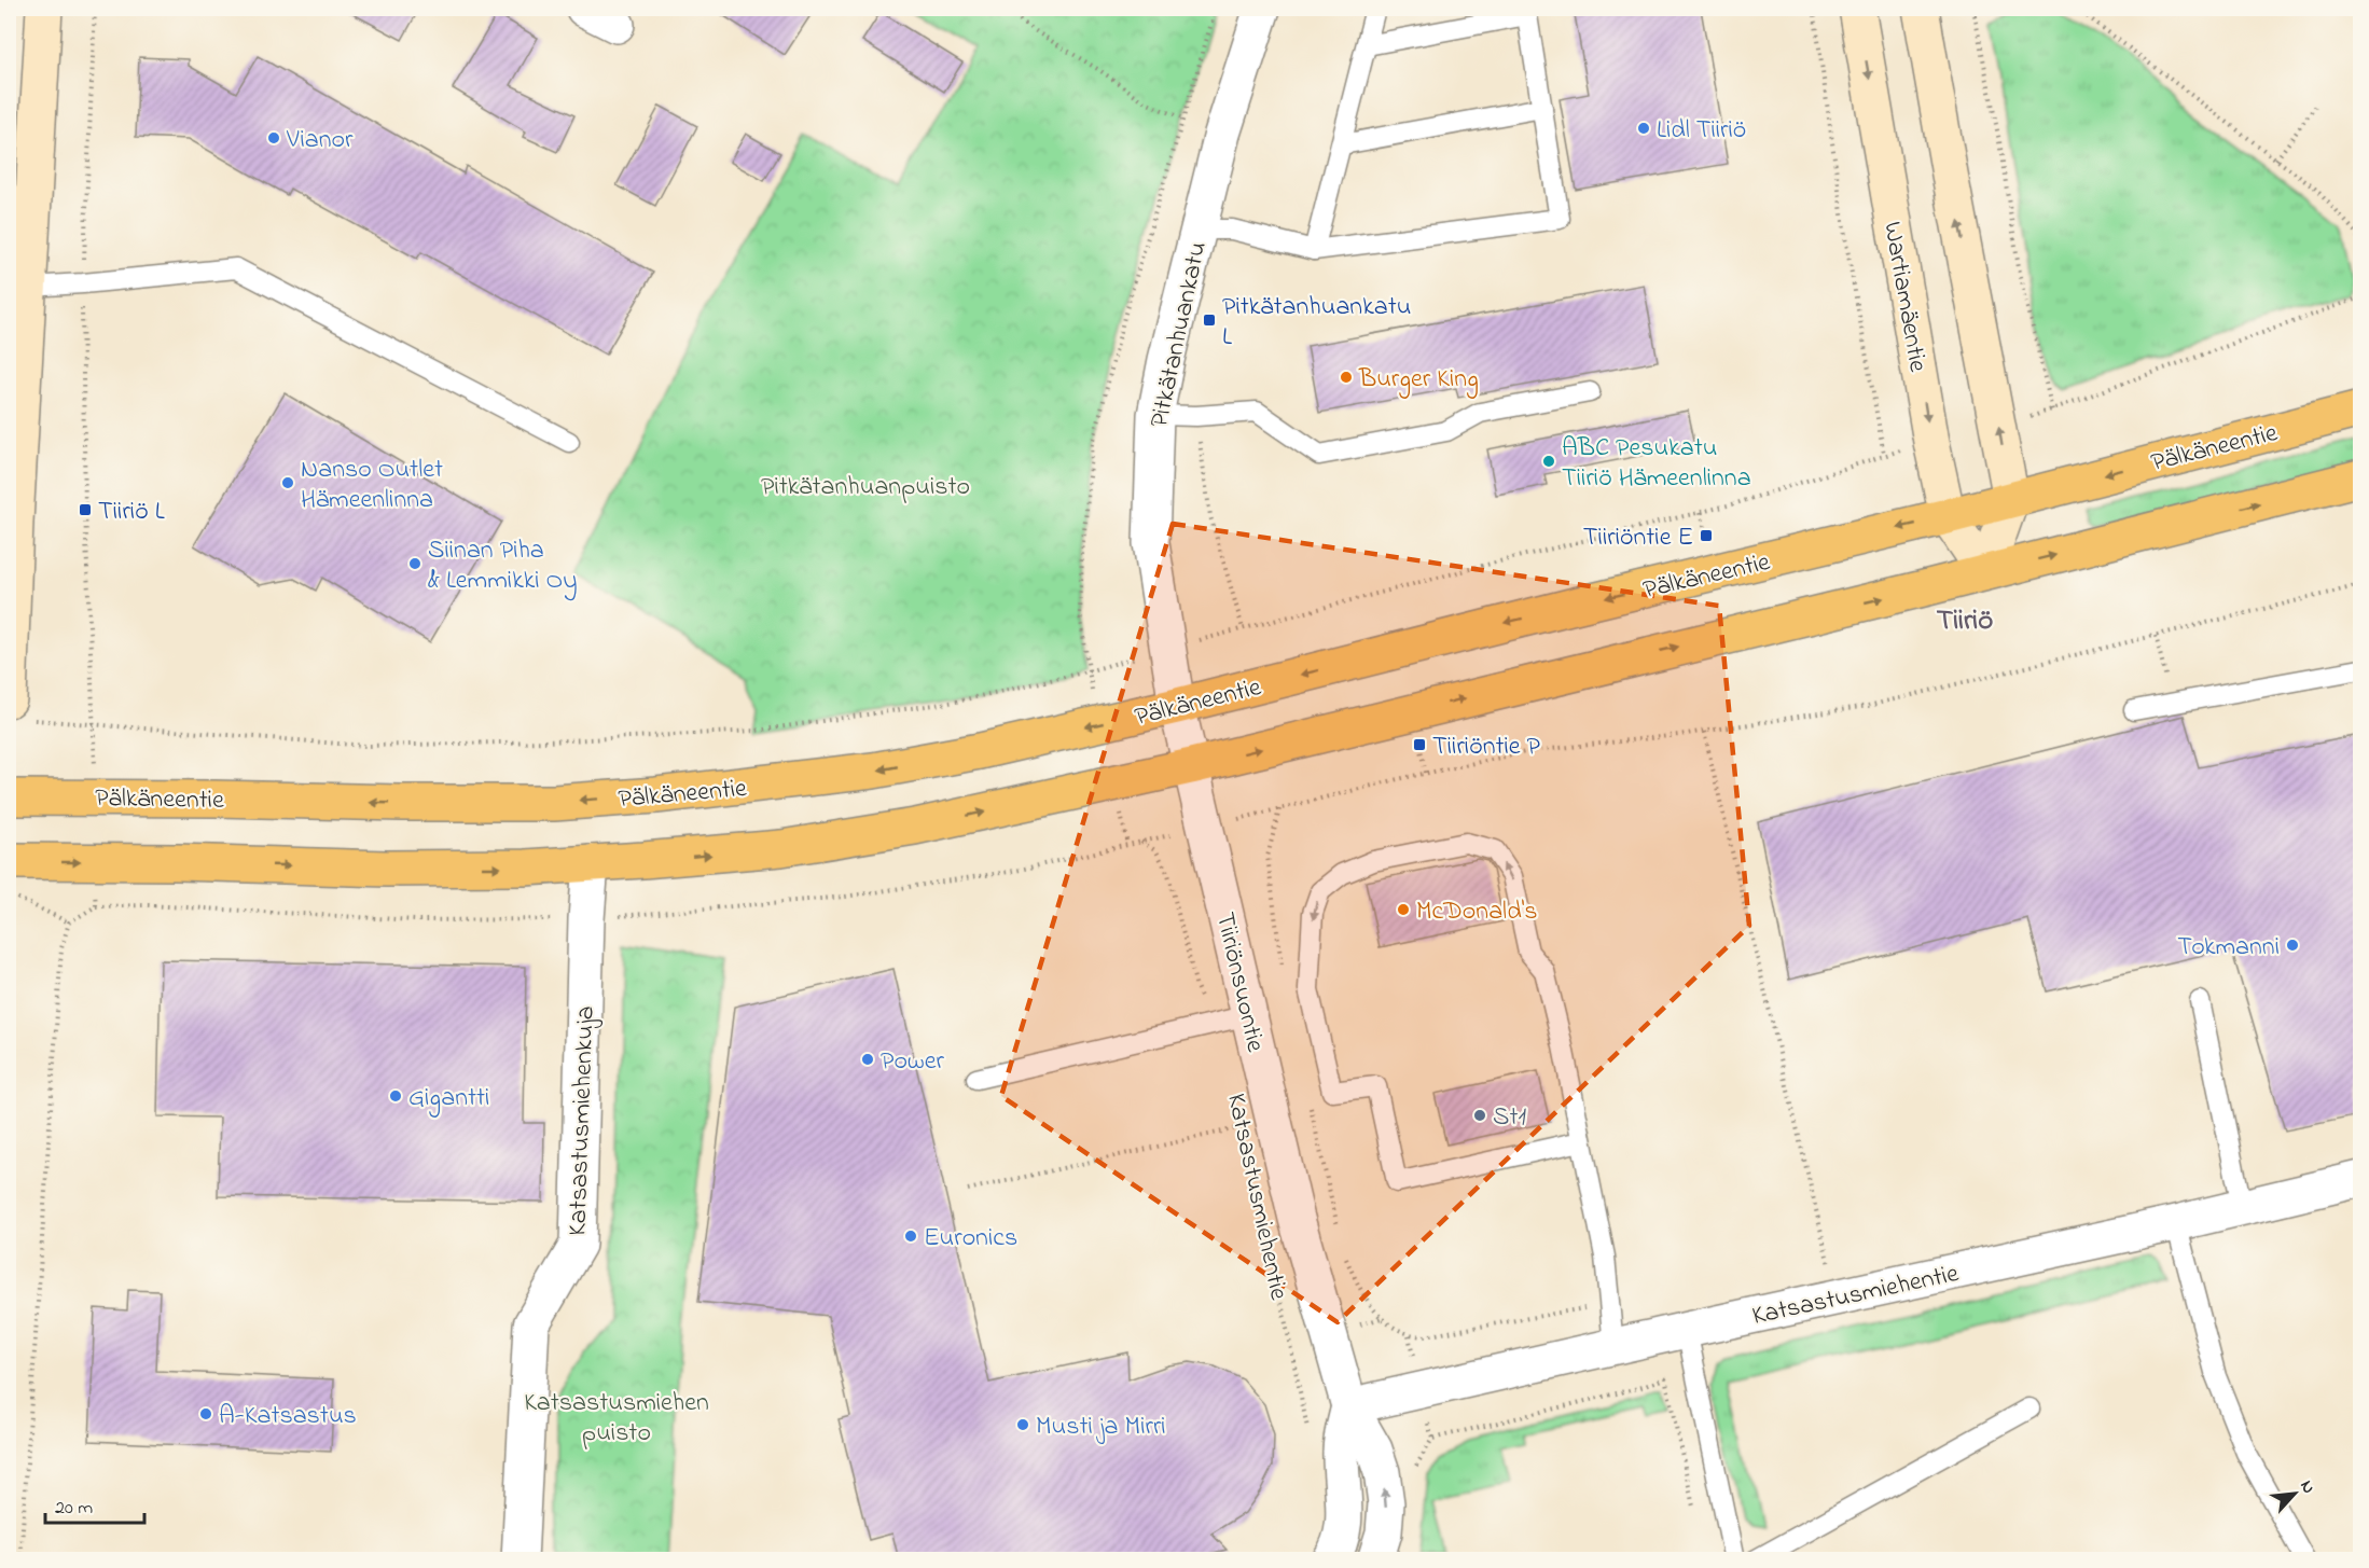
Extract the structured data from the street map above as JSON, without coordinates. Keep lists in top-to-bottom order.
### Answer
{
  "streets": {
    "main road": ["Wartiamäentie", "Pälkäneentie"],
    "street": [
      "Pitkätanhuankatu",
      "Tiiriönsuontie",
      "Katsastusmiehenkuja",
      "Katsastusmiehentie"
    ]
  },
  "crossings": [
    ["Wartiamäentie", "Pälkäneentie"],
    ["Pitkätanhuankatu", "Pälkäneentie"],
    ["Pitkätanhuankatu", "Tiiriönsuontie"],
    ["Pälkäneentie", "Tiiriönsuontie"],
    ["Tiiriönsuontie", "Katsastusmiehentie"]
  ],
  "districts": ["Tiiriö"],
  "parks": ["Pitkätanhuanpuisto", "Katsastusmiehen puisto"],
  "places": {
    "other": [
      "Lidl Tiiriö",
      "Vianor",
      "Burger King",
      "ABC Pesukatu Tiiriö Hämeenlinna",
      "Nanso Outlet Hämeenlinna",
      "Siinan Piha & Lemmikki Oy",
      "McDonald's",
      "Tokmanni",
      "Power",
      "Gigantti",
      "St1",
      "Euronics",
      "A-Katsastus",
      "Musti ja Mirri"
    ],
    "transit": [
      "Pitkätanhuankatu L",
      "Tiiriö L",
      "Tiiriöntie E",
      "Tiiriöntie P"
    ]
  },
  "scale_bar": "20 m",
  "north": "top right"
}
